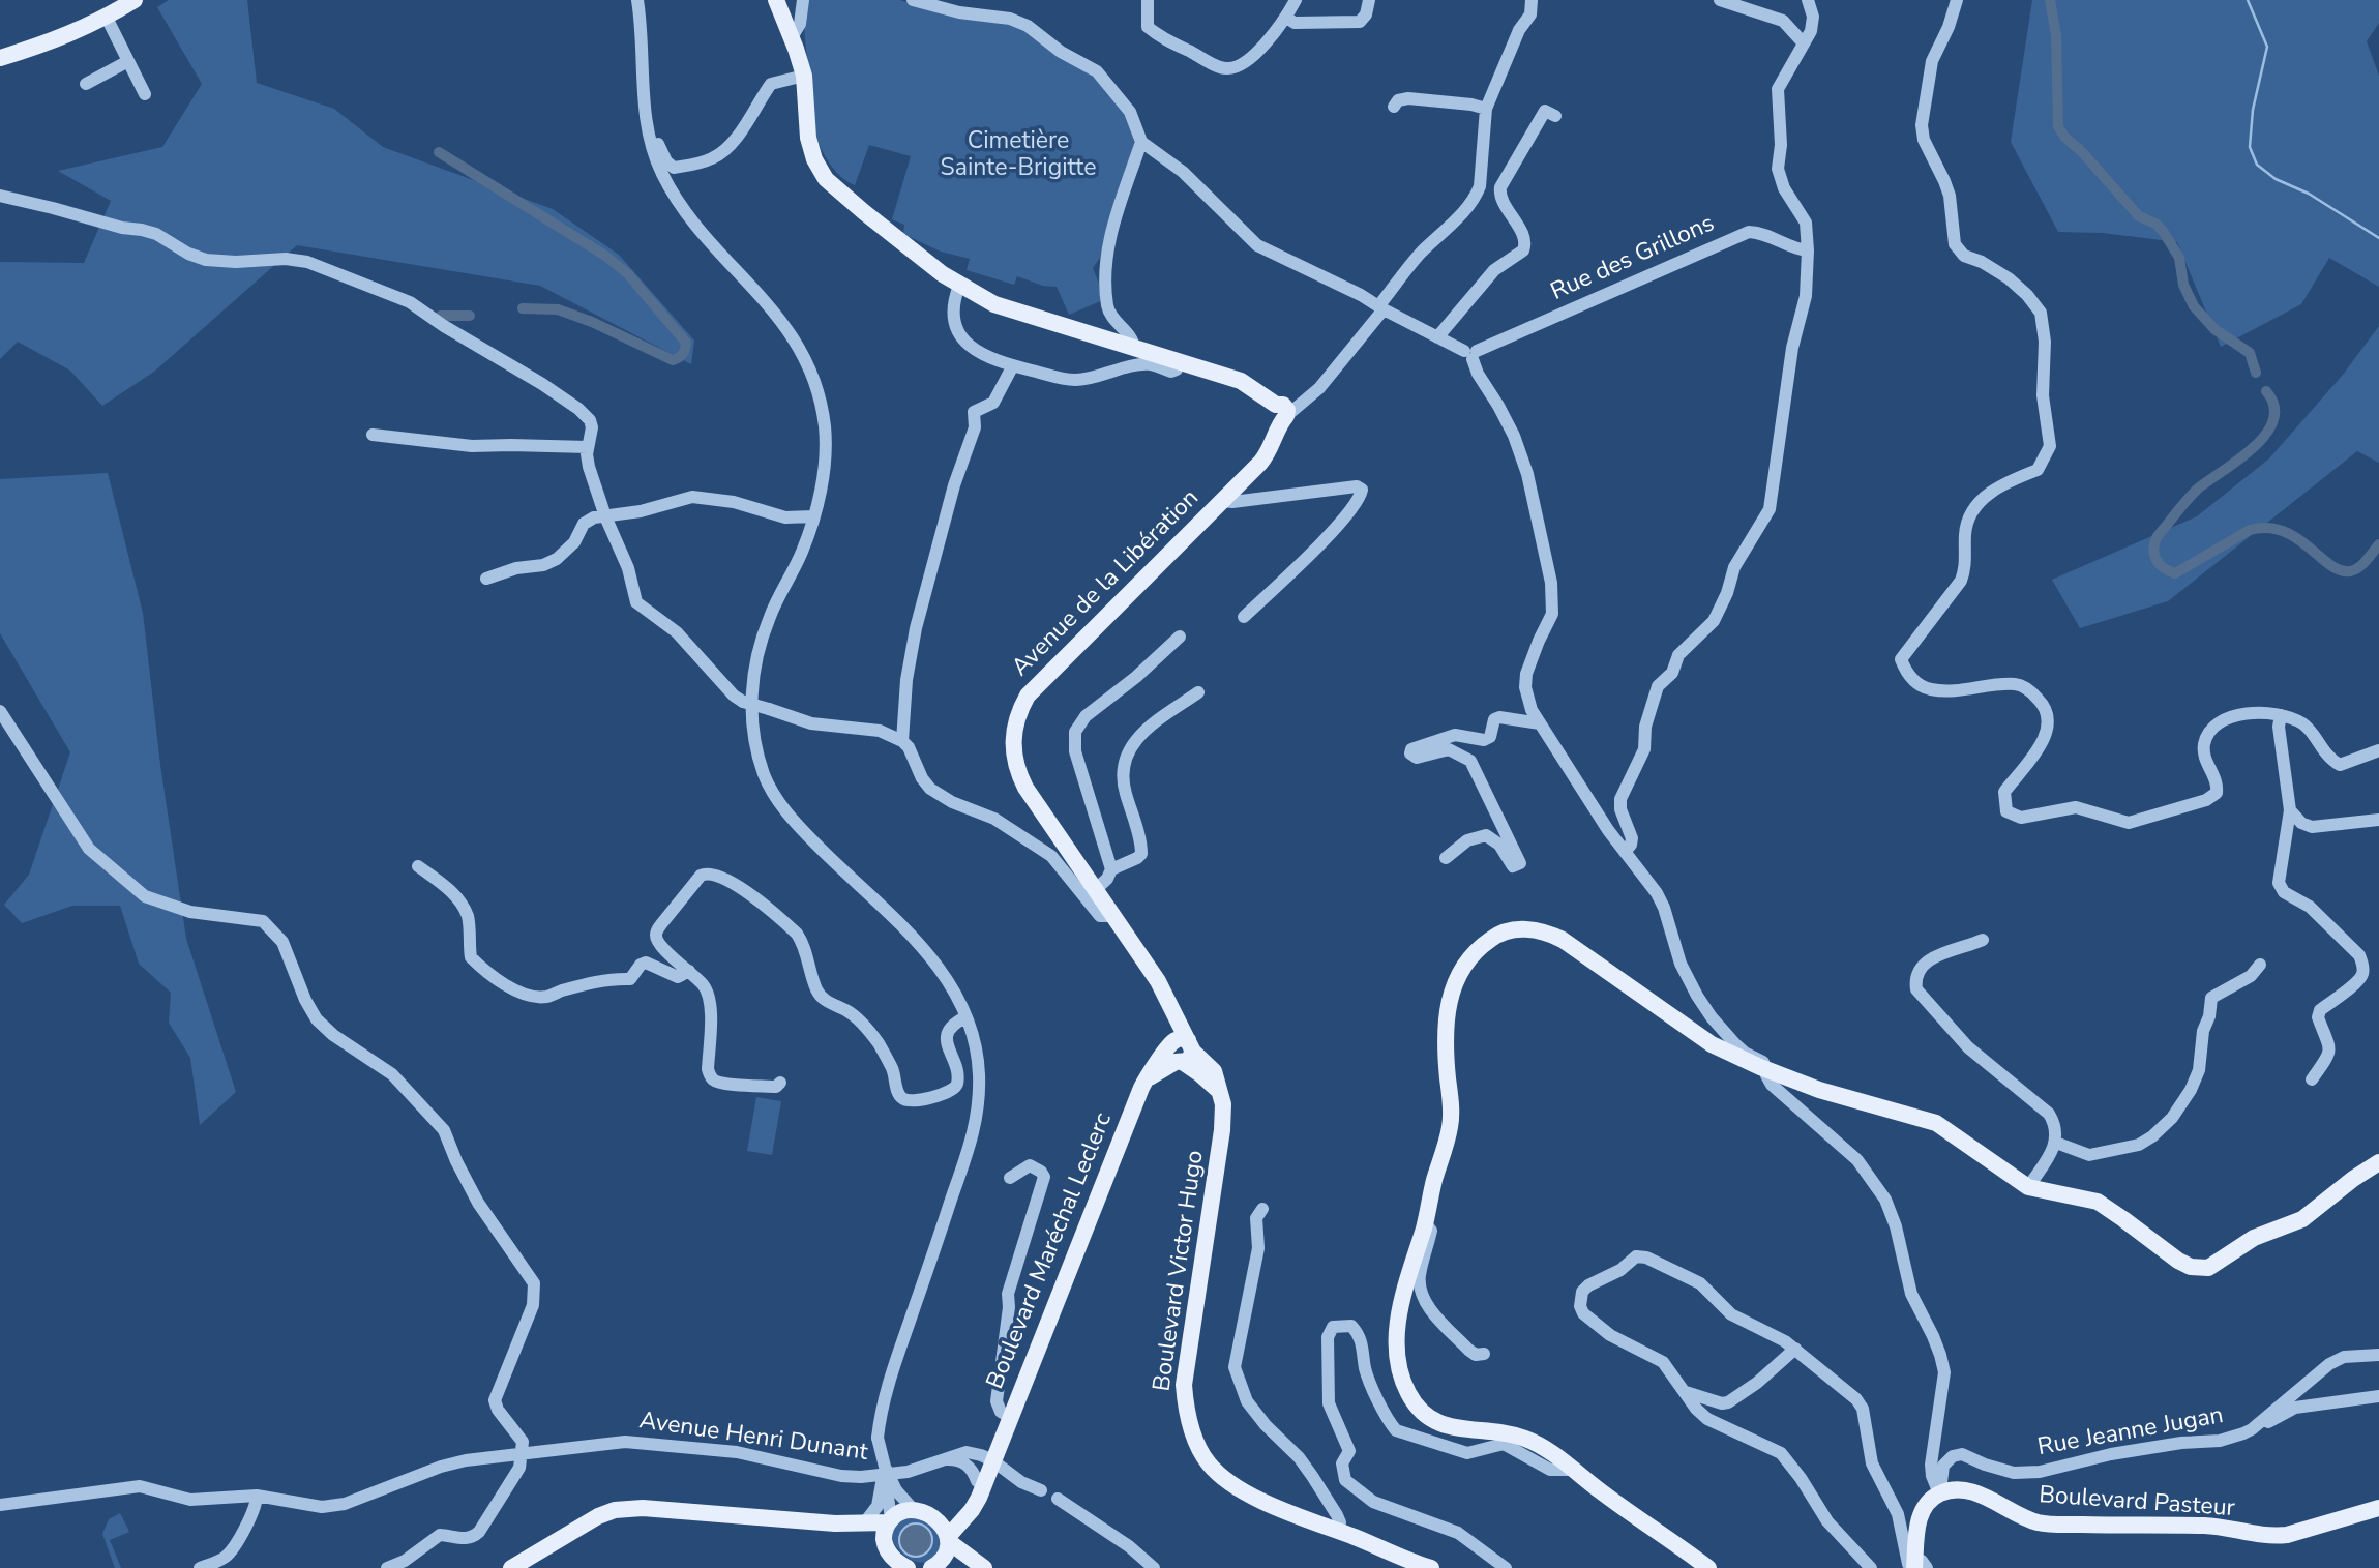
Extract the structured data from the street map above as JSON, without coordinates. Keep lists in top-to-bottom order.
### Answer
{
  "streets": {
    "main road": [
      "Avenue de la Libération",
      "Boulevard Maréchal Leclerc",
      "Boulevard Victor Hugo",
      "Boulevard Pasteur"
    ],
    "street": ["Rue des Grillons", "Rue Jeanne Jugan", "Avenue Henri Dunant"]
  },
  "crossings": [
    ["Avenue de la Libération", "Boulevard Maréchal Leclerc"],
    ["Avenue de la Libération", "Boulevard Victor Hugo"],
    ["Boulevard Maréchal Leclerc", "Boulevard Victor Hugo"],
    ["Boulevard Maréchal Leclerc", "Avenue Henri Dunant"],
    ["Rue Jeanne Jugan", "Boulevard Pasteur"]
  ],
  "parks": ["Cimetière Sainte-Brigitte"]
}
